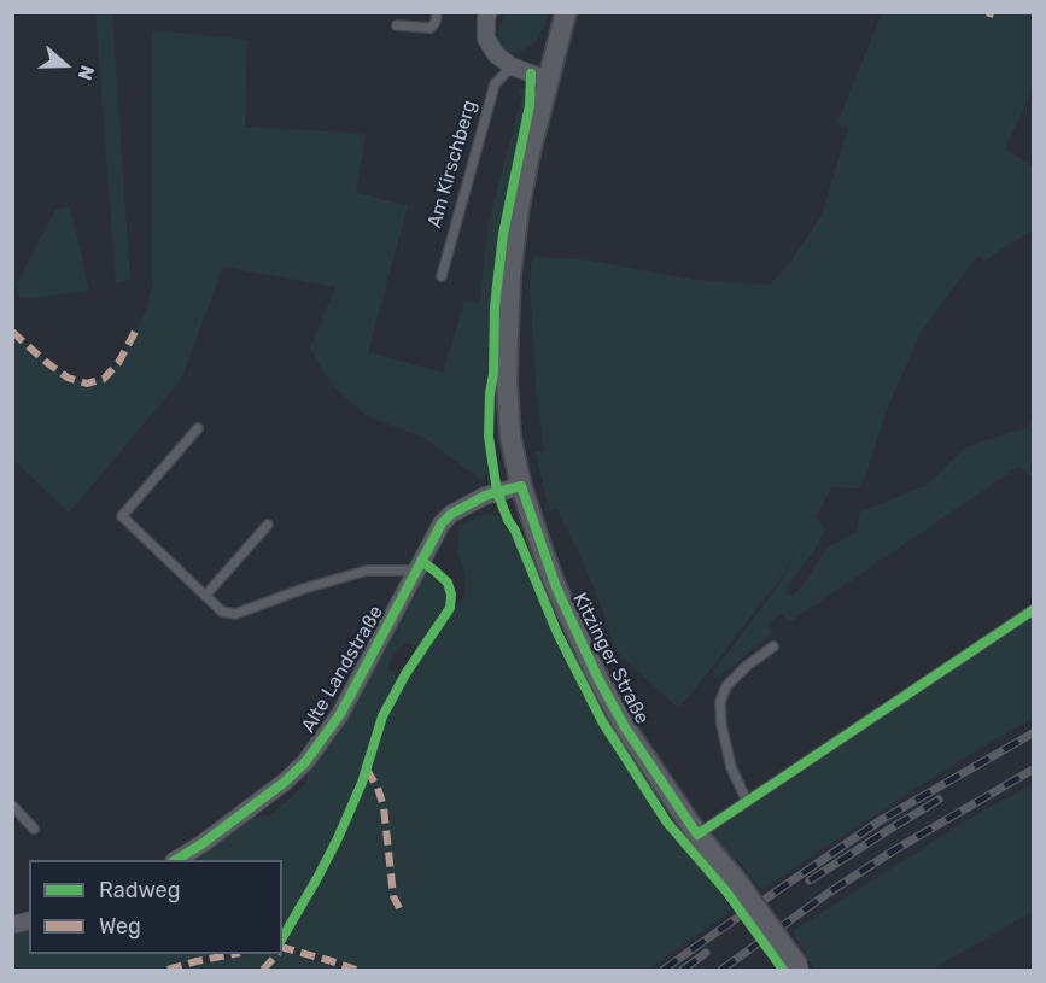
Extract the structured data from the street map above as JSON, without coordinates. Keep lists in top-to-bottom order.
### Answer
{
  "streets": {
    "street": ["Kitzinger Straße", "Alte Landstraße"],
    "lane": ["Am Kirschberg"]
  },
  "crossings": [
    ["Kitzinger Straße", "Alte Landstraße"]
  ],
  "legend": ["Radweg", "Weg"],
  "north": "right"
}
